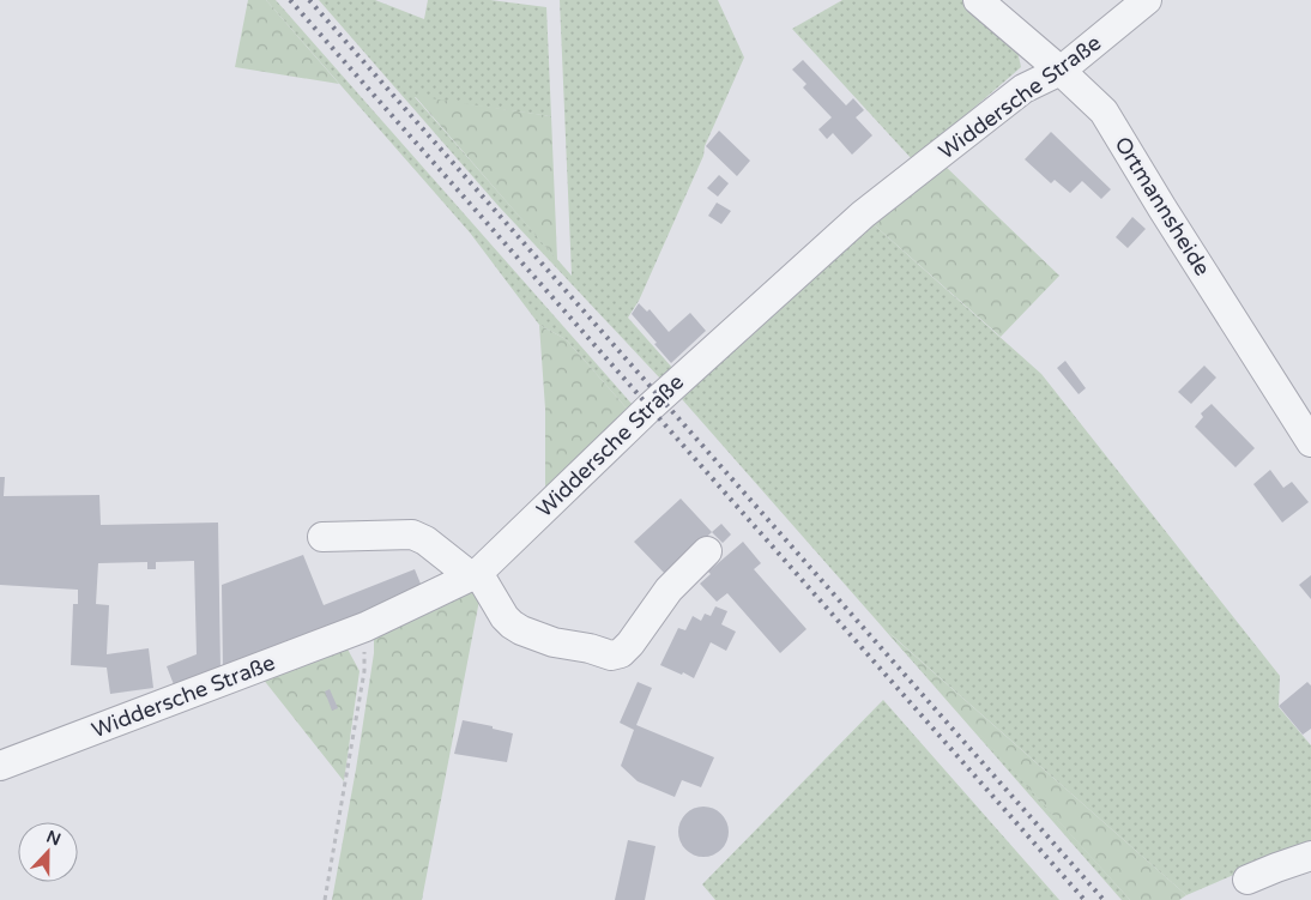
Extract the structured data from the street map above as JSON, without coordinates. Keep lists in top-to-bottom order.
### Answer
{
  "streets": {
    "street": ["Widdersche Straße", "Ortmannsheide"]
  },
  "crossings": [
    ["Widdersche Straße", "Ortmannsheide"]
  ],
  "north": "top"
}
